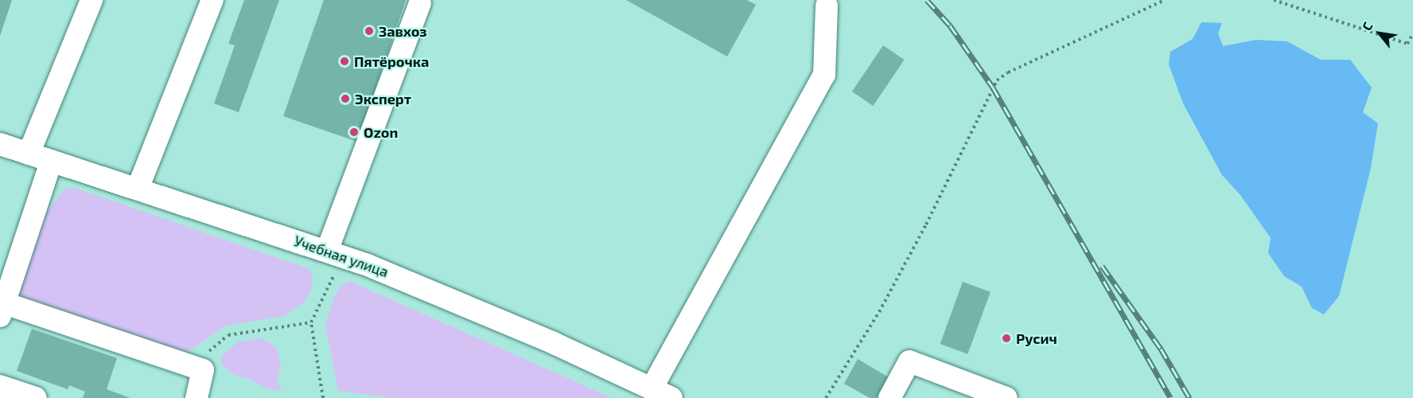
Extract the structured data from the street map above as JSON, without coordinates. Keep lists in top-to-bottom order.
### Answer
{
  "streets": {
    "street": ["Учебная улица"]
  },
  "places": [
    "Завхоз",
    "Пятёрочка",
    "Эксперт",
    "Ozon",
    "Русич"
  ],
  "north": "top left"
}
